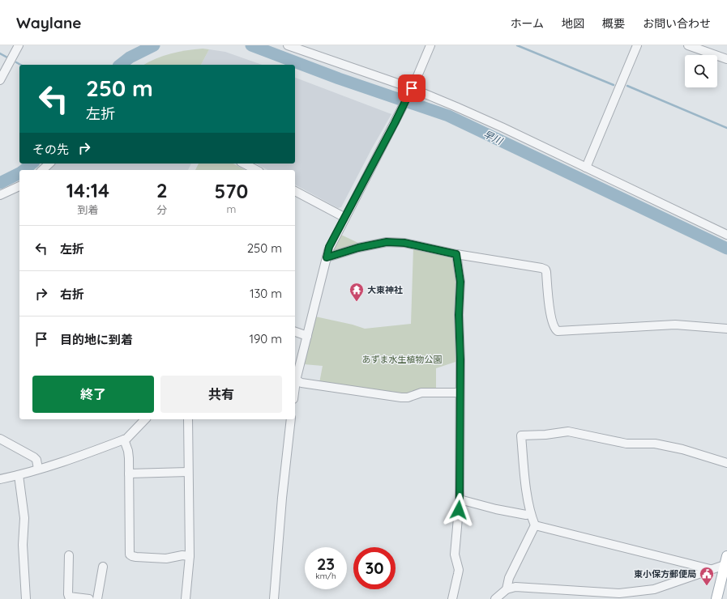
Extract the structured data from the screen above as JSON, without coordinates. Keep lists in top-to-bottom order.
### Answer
{
  "water": ["早川"],
  "parks": ["あずま水生植物公園"],
  "places": {
    "temple": ["大東神社"],
    "public building": ["東小保方郵便局"]
  },
  "page": {
    "header": "Waylane",
    "nav": [
      "ホーム",
      "地図",
      "概要",
      "お問い合わせ"
    ],
    "turn": ["250 m", "左折"],
    "then": "その先",
    "eta": [
      "14:14",
      "到着",
      "2",
      "分",
      "570",
      "m"
    ],
    "list": [
      {
        "name": "左折",
        "value": "250 m"
      },
      {
        "name": "右折",
        "value": "130 m"
      },
      {
        "name": "目的地に到着",
        "value": "190 m"
      }
    ],
    "buttons": ["終了", "共有"],
    "speed": "23 km/h",
    "limit": "30"
  }
}
